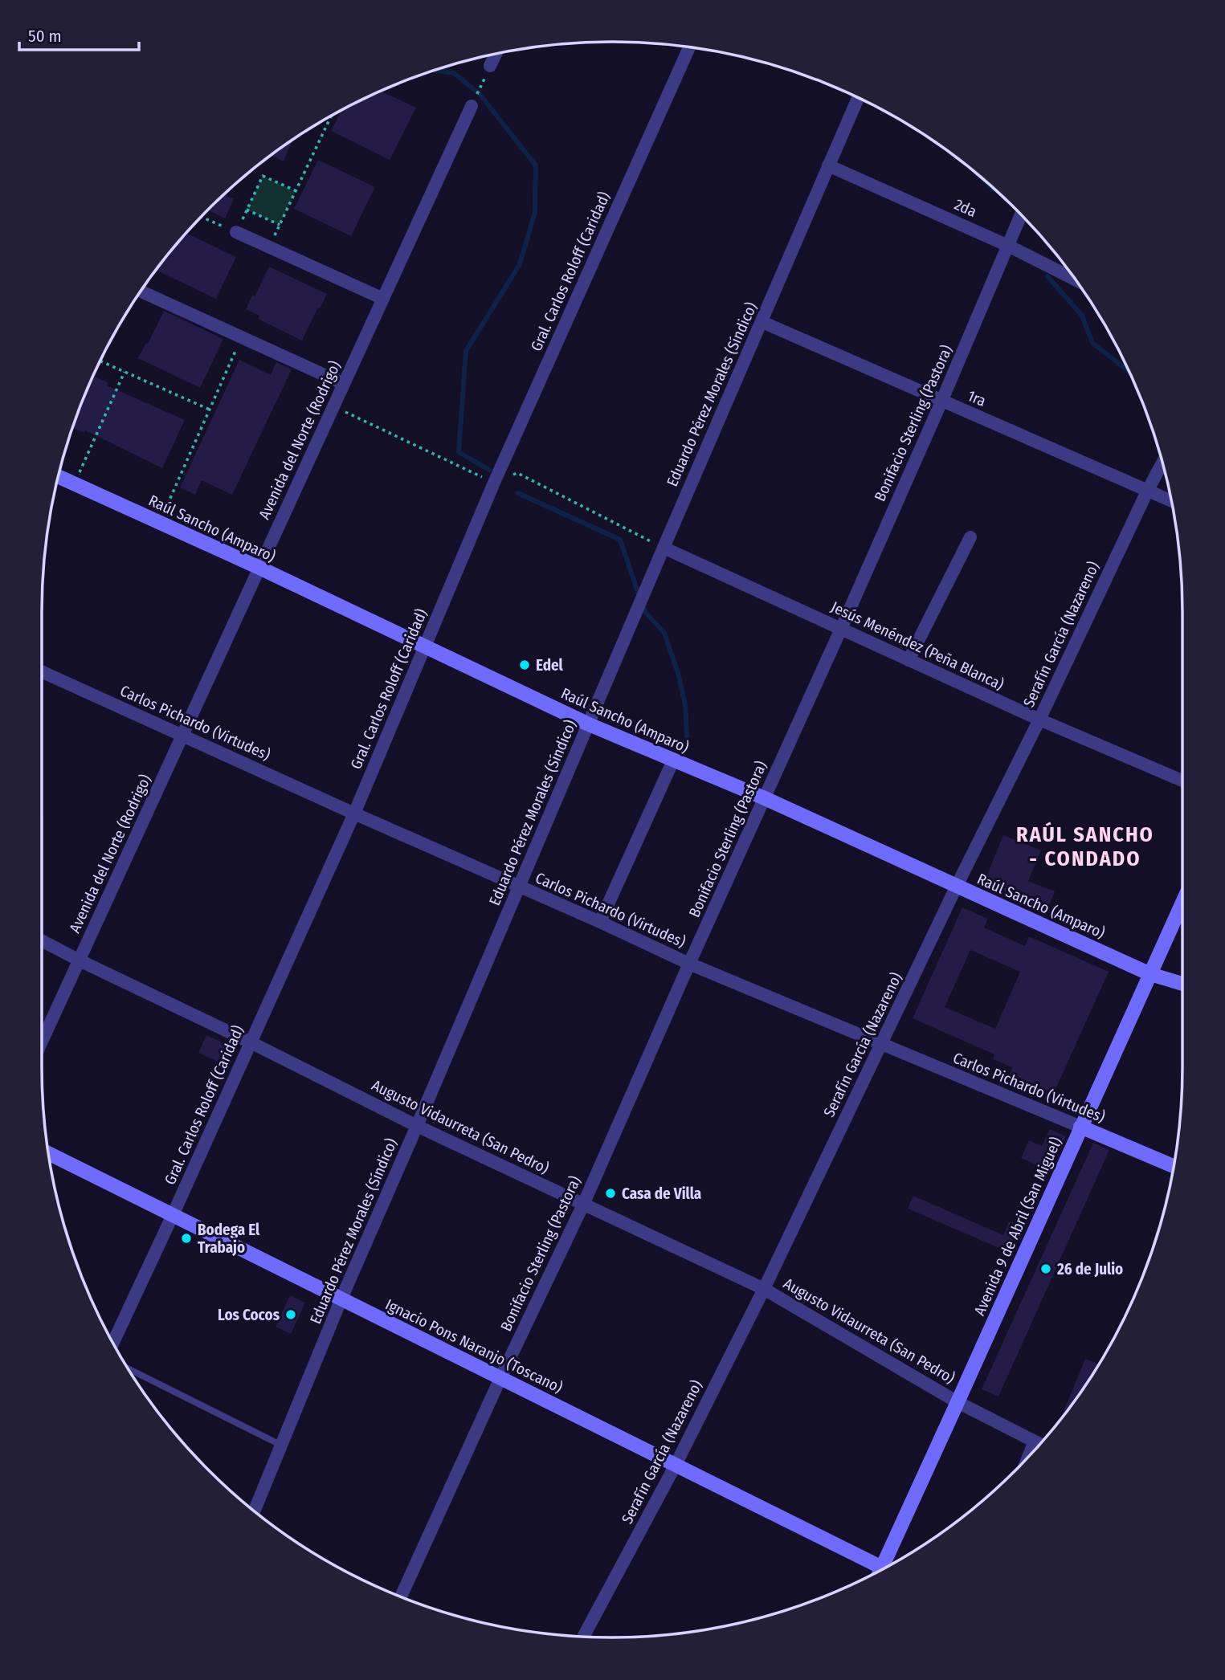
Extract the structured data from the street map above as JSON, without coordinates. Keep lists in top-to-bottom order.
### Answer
{
  "streets": {
    "street": [
      "2da",
      "Gral. Carlos Roloff (Caridad)",
      "Eduardo Pérez Morales (Síndico)",
      "1ra",
      "Bonifacio Sterling (Pastora)",
      "Avenida del Norte (Rodrigo)",
      "Raúl Sancho (Amparo)",
      "Serafín García (Nazareno)",
      "Jesús Menéndez (Peña Blanca)",
      "Carlos Pichardo (Virtudes)",
      "Augusto Vidaurreta (San Pedro)",
      "Avenida 9 de Abril (San Miguel)",
      "Ignacio Pons Naranjo (Toscano)"
    ]
  },
  "crossings": [
    ["2da", "Eduardo Pérez Morales (Síndico)"],
    ["2da", "Bonifacio Sterling (Pastora)"],
    ["Gral. Carlos Roloff (Caridad)", "Raúl Sancho (Amparo)"],
    ["Gral. Carlos Roloff (Caridad)", "Carlos Pichardo (Virtudes)"],
    ["Gral. Carlos Roloff (Caridad)", "Augusto Vidaurreta (San Pedro)"],
    ["Gral. Carlos Roloff (Caridad)", "Ignacio Pons Naranjo (Toscano)"],
    ["Eduardo Pérez Morales (Síndico)", "1ra"],
    ["Eduardo Pérez Morales (Síndico)", "Raúl Sancho (Amparo)"],
    ["Eduardo Pérez Morales (Síndico)", "Jesús Menéndez (Peña Blanca)"],
    ["Eduardo Pérez Morales (Síndico)", "Carlos Pichardo (Virtudes)"],
    ["Eduardo Pérez Morales (Síndico)", "Augusto Vidaurreta (San Pedro)"],
    ["Eduardo Pérez Morales (Síndico)", "Ignacio Pons Naranjo (Toscano)"],
    ["1ra", "Bonifacio Sterling (Pastora)"],
    ["1ra", "Serafín García (Nazareno)"],
    ["Bonifacio Sterling (Pastora)", "Raúl Sancho (Amparo)"],
    ["Bonifacio Sterling (Pastora)", "Jesús Menéndez (Peña Blanca)"],
    ["Bonifacio Sterling (Pastora)", "Carlos Pichardo (Virtudes)"],
    ["Bonifacio Sterling (Pastora)", "Augusto Vidaurreta (San Pedro)"],
    ["Bonifacio Sterling (Pastora)", "Ignacio Pons Naranjo (Toscano)"],
    ["Avenida del Norte (Rodrigo)", "Raúl Sancho (Amparo)"],
    ["Avenida del Norte (Rodrigo)", "Carlos Pichardo (Virtudes)"],
    ["Avenida del Norte (Rodrigo)", "Augusto Vidaurreta (San Pedro)"],
    ["Raúl Sancho (Amparo)", "Serafín García (Nazareno)"],
    ["Raúl Sancho (Amparo)", "Avenida 9 de Abril (San Miguel)"],
    ["Serafín García (Nazareno)", "Jesús Menéndez (Peña Blanca)"],
    ["Serafín García (Nazareno)", "Carlos Pichardo (Virtudes)"],
    ["Serafín García (Nazareno)", "Augusto Vidaurreta (San Pedro)"],
    ["Serafín García (Nazareno)", "Ignacio Pons Naranjo (Toscano)"],
    ["Carlos Pichardo (Virtudes)", "Avenida 9 de Abril (San Miguel)"],
    ["Augusto Vidaurreta (San Pedro)", "Avenida 9 de Abril (San Miguel)"]
  ],
  "districts": ["RAÚL SANCHO - CONDADO"],
  "places": [
    "Edel",
    "Casa de Villa",
    "Bodega El Trabajo",
    "26 de Julio",
    "Los Cocos"
  ],
  "scale_bar": "50 m"
}
